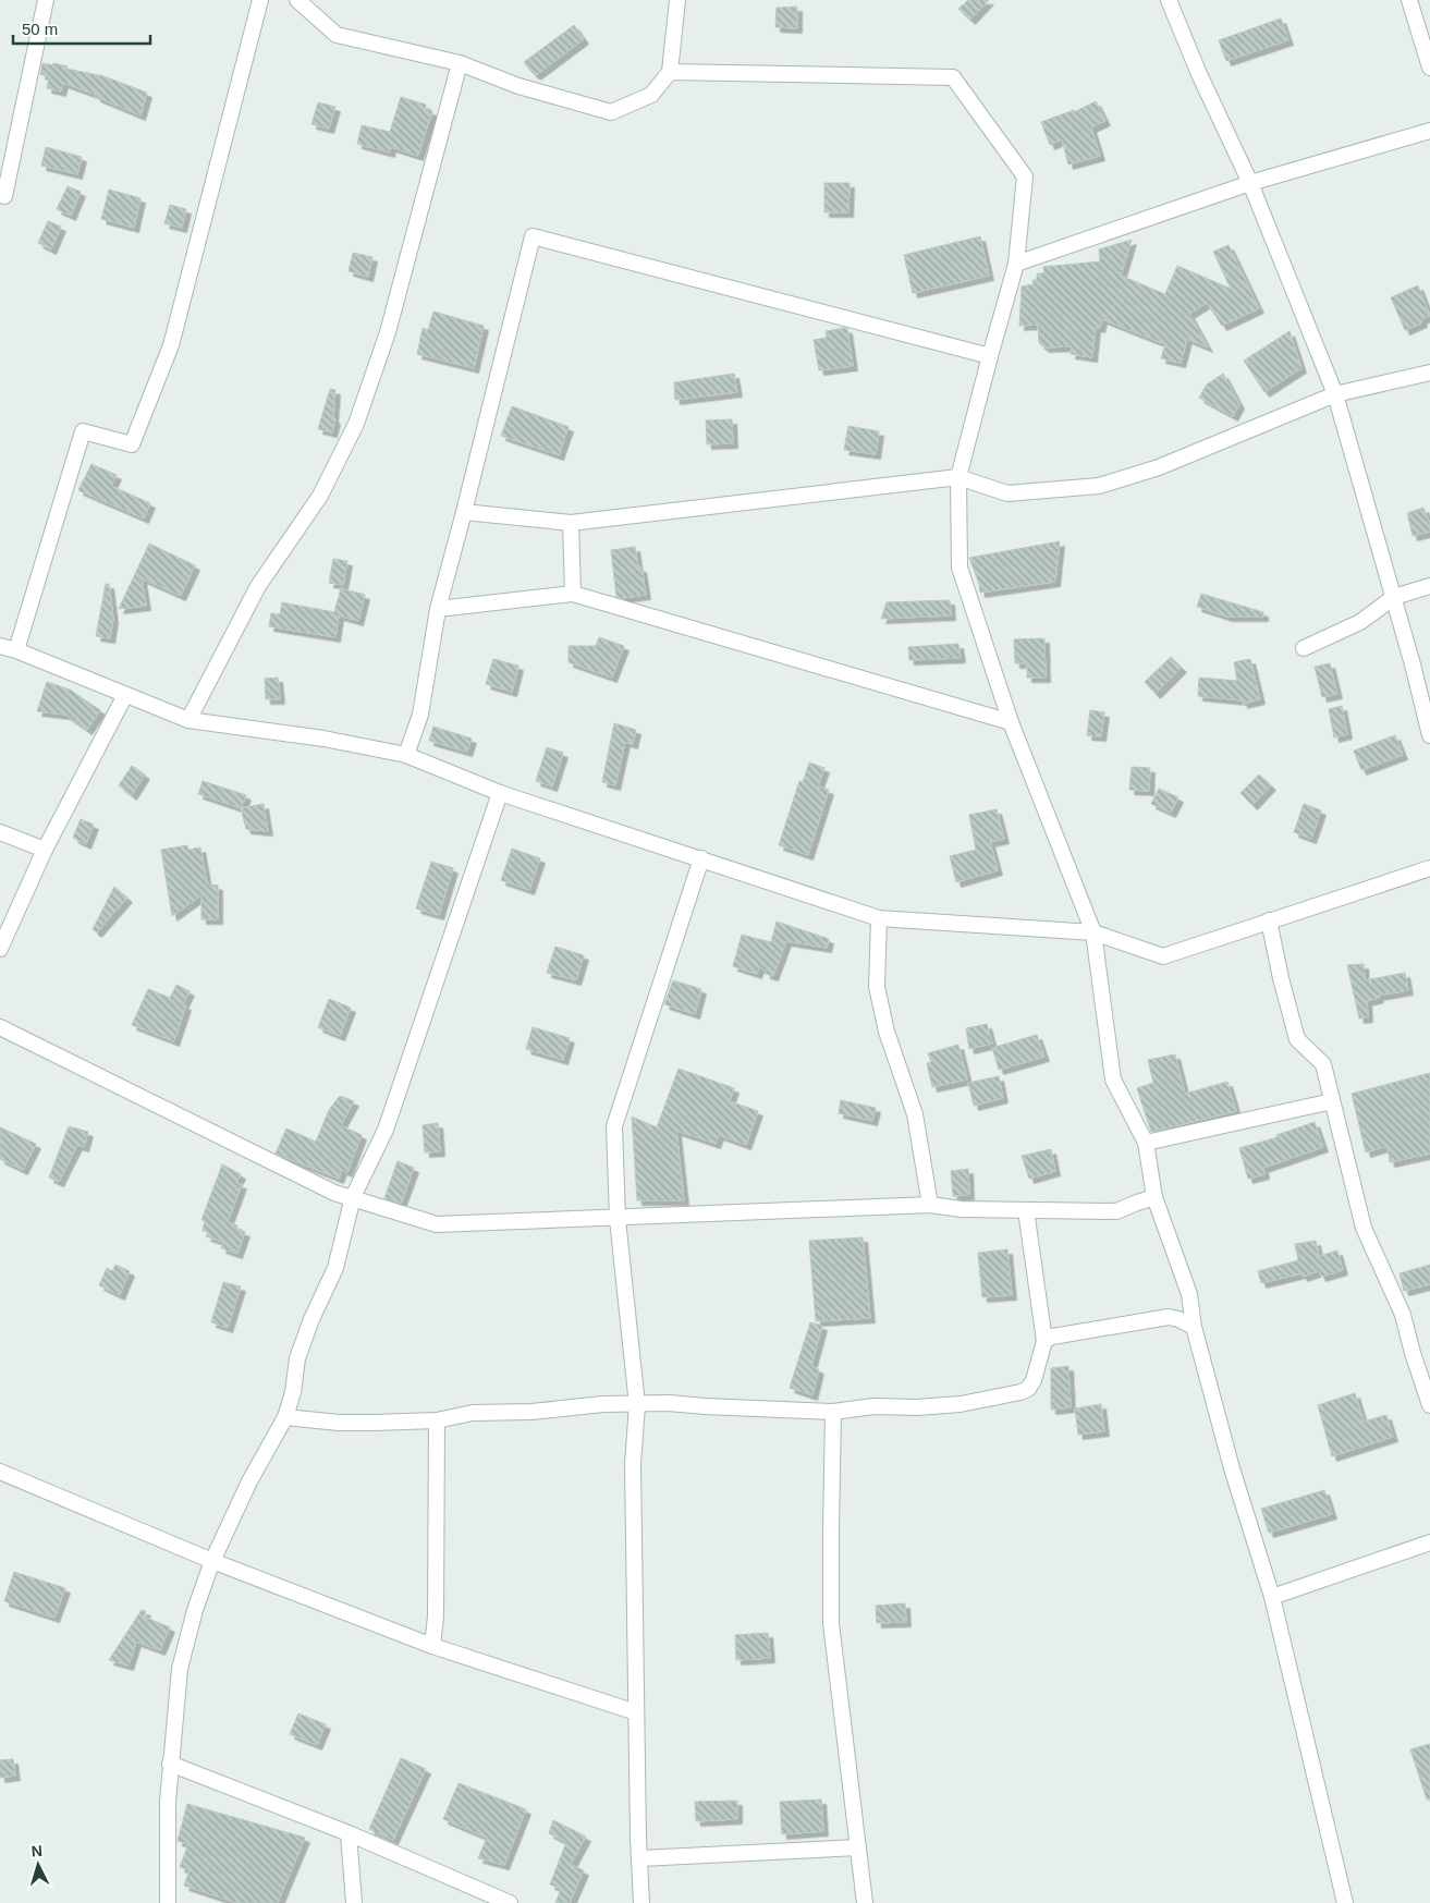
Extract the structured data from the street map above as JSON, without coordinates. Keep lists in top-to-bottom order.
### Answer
{
  "scale_bar": "50 m",
  "north": "top"
}
